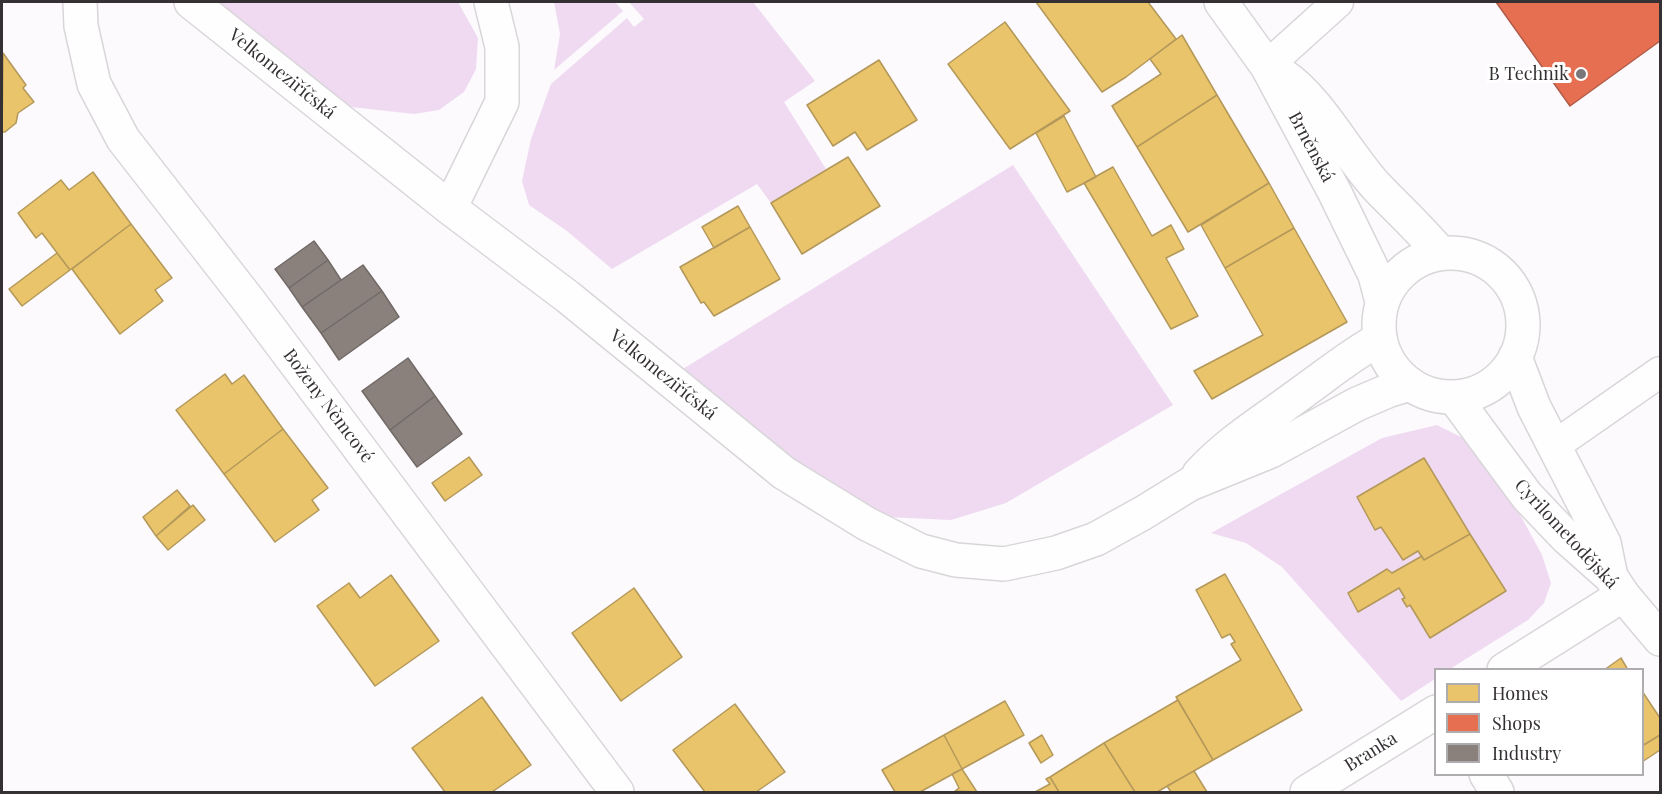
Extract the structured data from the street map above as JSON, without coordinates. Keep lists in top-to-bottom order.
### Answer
{
  "streets": {
    "street": [
      "Velkomeziříčská",
      "Brněnská",
      "Boženy Němcové",
      "Cyrilometodějská",
      "Branka"
    ]
  },
  "crossings": [
    ["Brněnská", "Cyrilometodějská"]
  ],
  "places": ["B Technik"],
  "legend": ["Homes", "Shops", "Industry"]
}
